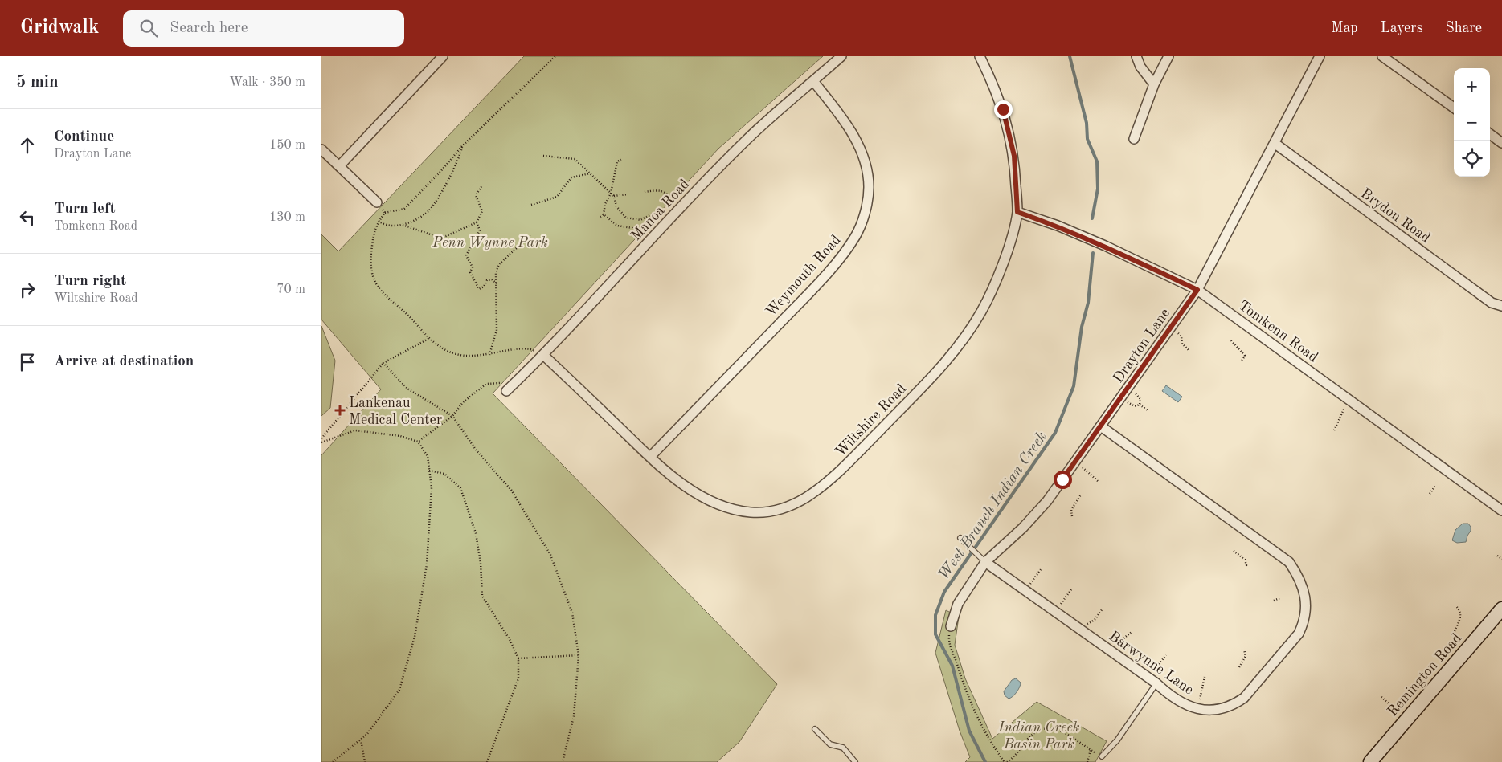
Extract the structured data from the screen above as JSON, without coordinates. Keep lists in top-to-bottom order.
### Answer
{
  "streets": {
    "main road": ["Remington Road"],
    "street": [
      "Manoa Road",
      "Brydon Road",
      "Weymouth Road",
      "Tomkenn Road",
      "Drayton Lane",
      "Wiltshire Road",
      "Barwynne Lane"
    ]
  },
  "crossings": [
    ["Manoa Road", "Weymouth Road"],
    ["Manoa Road", "Wiltshire Road"],
    ["Brydon Road", "Drayton Lane"],
    ["Weymouth Road", "Wiltshire Road"],
    ["Tomkenn Road", "Drayton Lane"],
    ["Tomkenn Road", "Wiltshire Road"],
    ["Drayton Lane", "Barwynne Lane"]
  ],
  "water": ["West Branch Indian Creek"],
  "parks": ["Penn Wynne Park", "Indian Creek Basin Park"],
  "places": {
    "health": ["Lankenau Medical Center"]
  },
  "page": {
    "header": "Gridwalk",
    "search": "Search here",
    "nav": ["Map", "Layers", "Share"],
    "heading": ["5 min", "Walk · 350 m"],
    "map_buttons": ["+", "−"],
    "list": [
      ["Continue", "Drayton Lane", "150 m"],
      ["Turn left", "Tomkenn Road", "130 m"],
      ["Turn right", "Wiltshire Road", "70 m"],
      "Arrive at destination"
    ]
  }
}
